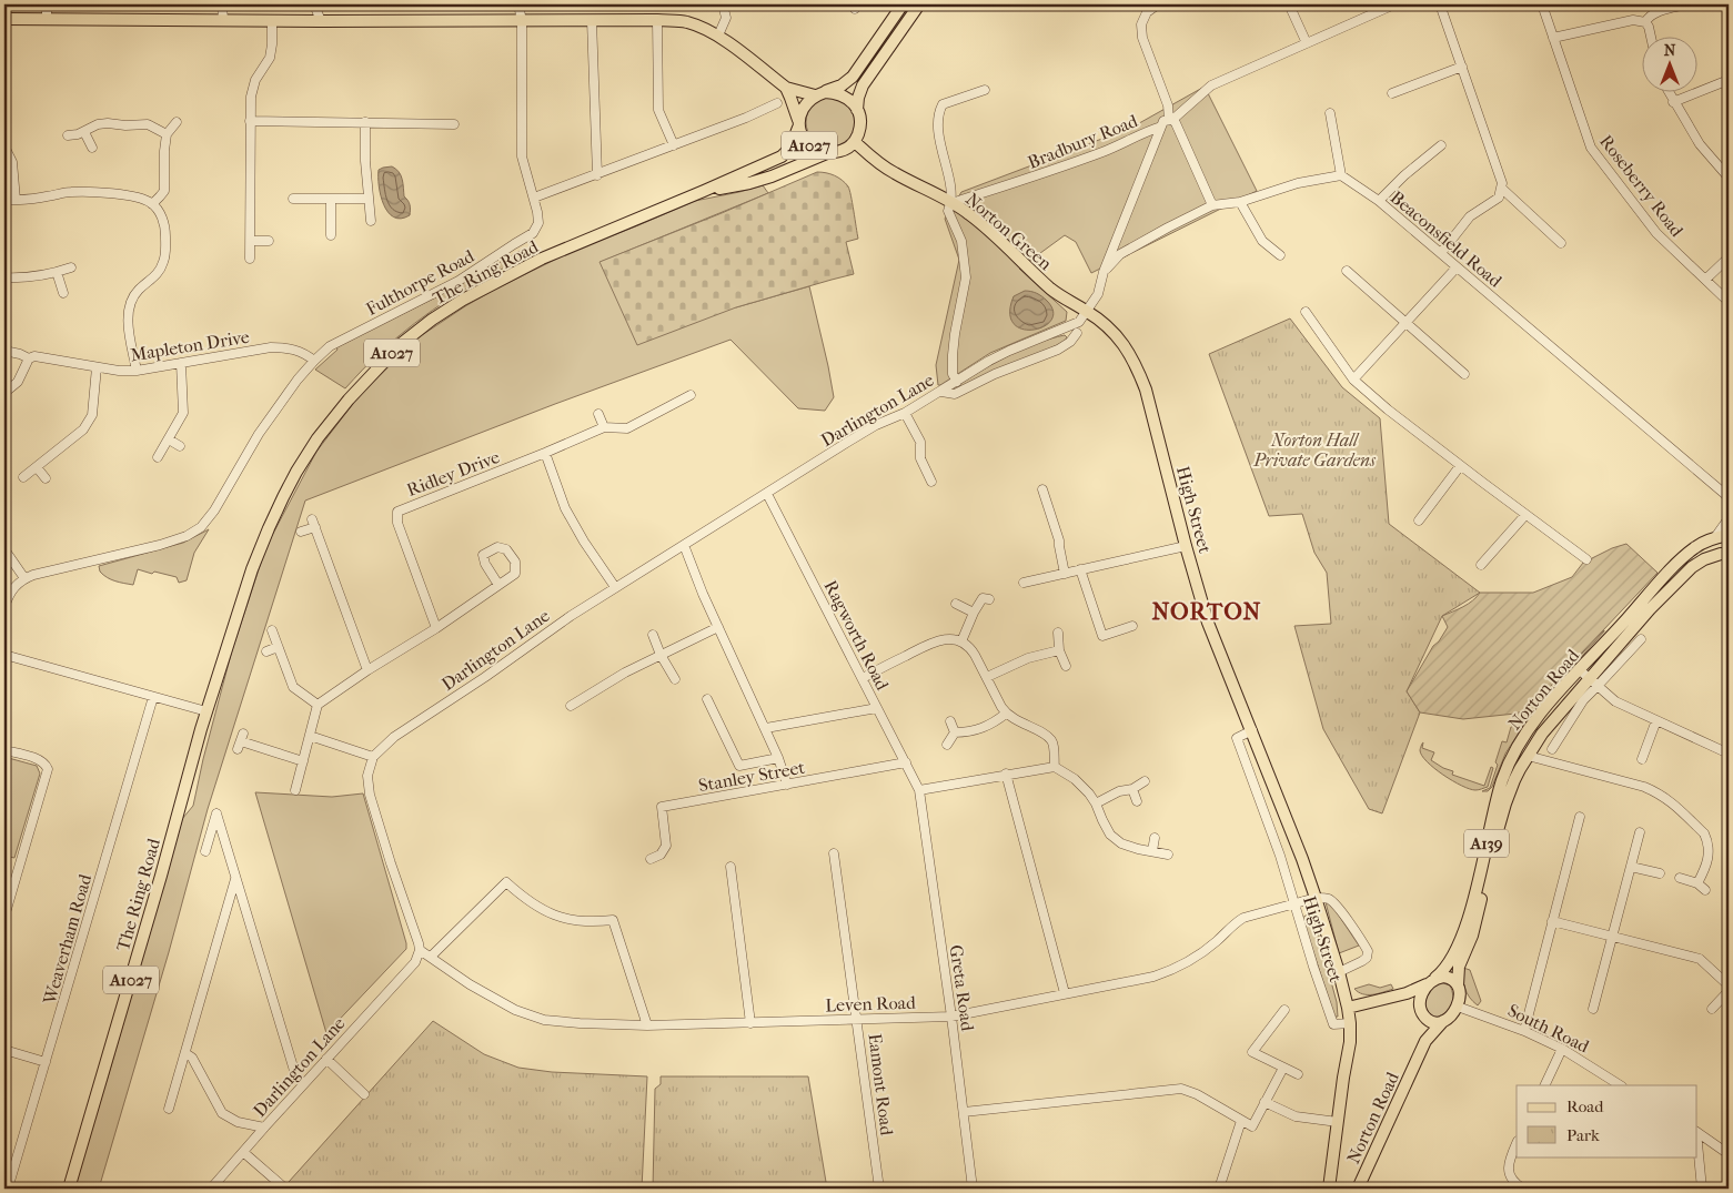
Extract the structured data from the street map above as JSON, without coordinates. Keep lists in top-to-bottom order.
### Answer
{
  "streets": {
    "main road": [
      "A1027",
      "Norton Green",
      "The Ring Road",
      "High Street",
      "Norton Road",
      "A139"
    ],
    "street": [
      "Bradbury Road",
      "Roseberry Road",
      "Beaconsfield Road",
      "Fulthorpe Road",
      "Mapleton Drive",
      "Darlington Lane",
      "Ridley Drive",
      "Ragworth Road",
      "Stanley Street",
      "Weaverham Road",
      "Greta Road",
      "Leven Road",
      "South Road",
      "Eamont Road"
    ]
  },
  "crossings": [
    ["Bradbury Road", "Norton Green"],
    ["Bradbury Road", "Darlington Lane"],
    ["A1027", "Norton Green"],
    ["A1027", "The Ring Road"],
    ["Norton Green", "The Ring Road"],
    ["Norton Green", "Darlington Lane"],
    ["Norton Green", "High Street"],
    ["Fulthorpe Road", "Mapleton Drive"],
    ["Darlington Lane", "High Street"],
    ["Darlington Lane", "Ragworth Road"],
    ["Darlington Lane", "Leven Road"],
    ["High Street", "Leven Road"],
    ["Ragworth Road", "Stanley Street"],
    ["Ragworth Road", "Greta Road"],
    ["Norton Road", "A139"],
    ["Norton Road", "South Road"],
    ["A139", "South Road"],
    ["Greta Road", "Leven Road"],
    ["Leven Road", "Eamont Road"]
  ],
  "districts": ["NORTON"],
  "parks": ["Norton Hall Private Gardens"],
  "legend": ["Road", "Park"],
  "north": "top"
}
